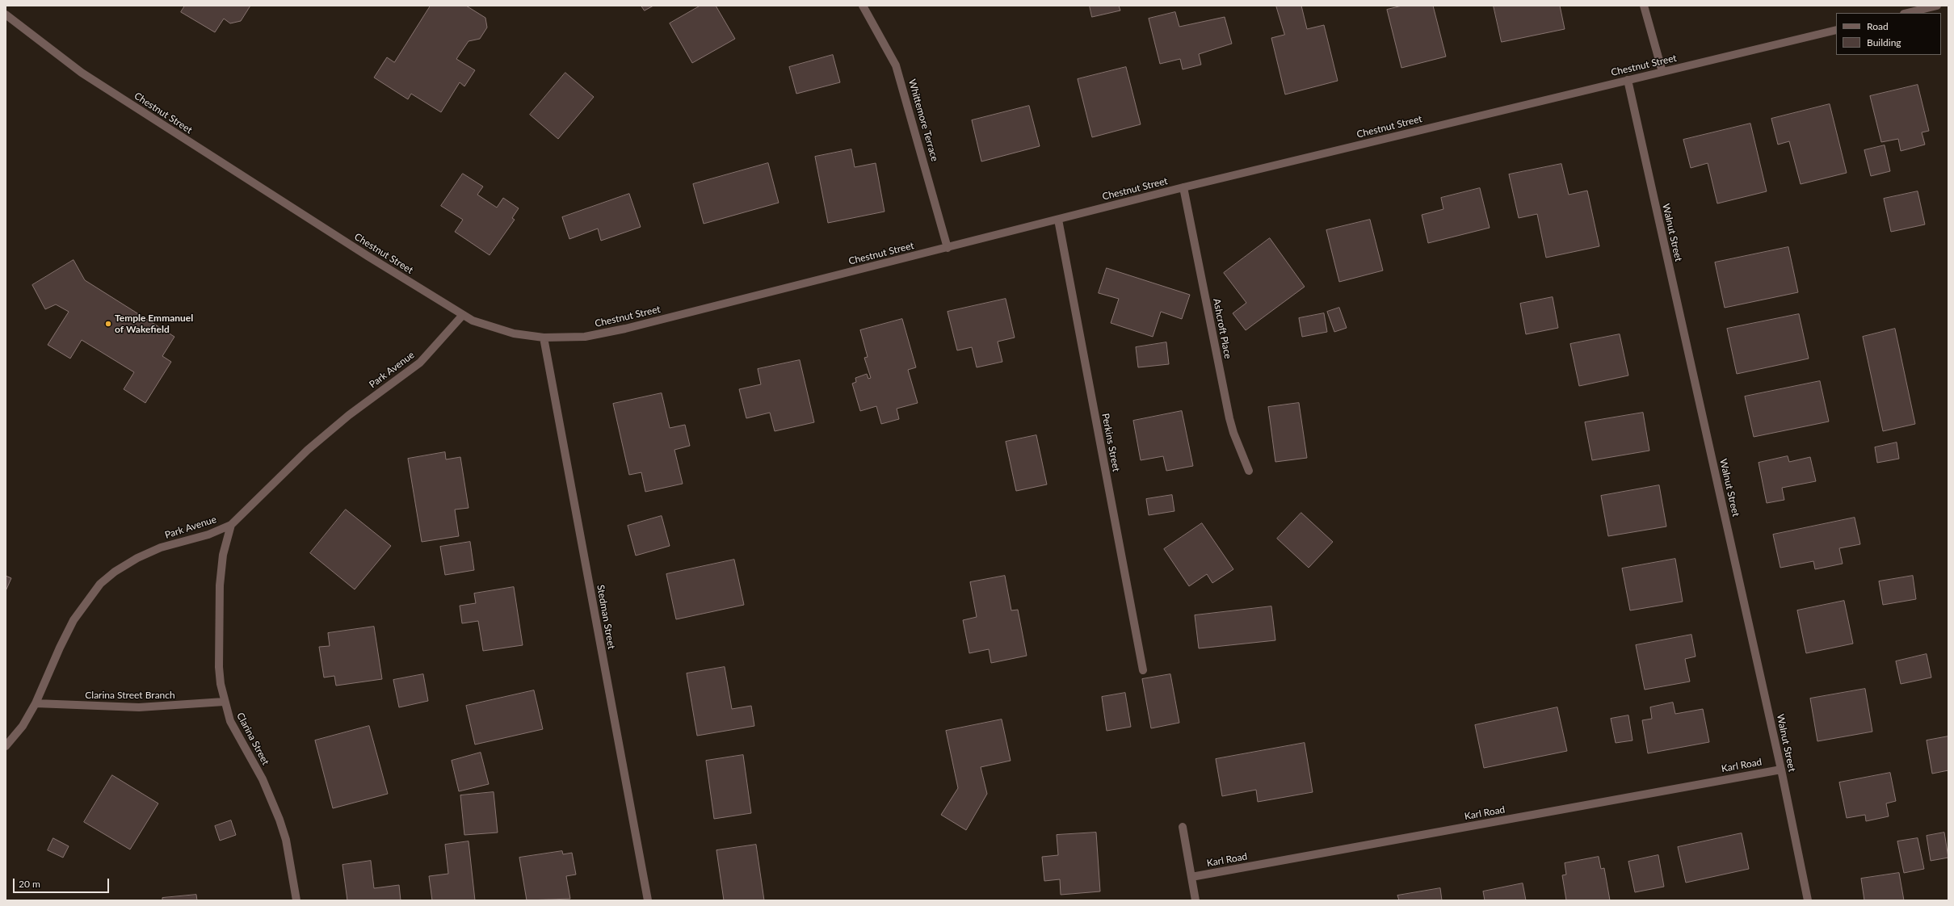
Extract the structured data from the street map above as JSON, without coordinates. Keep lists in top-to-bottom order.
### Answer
{
  "streets": {
    "street": [
      "Chestnut Street",
      "Whittemore Terrace",
      "Walnut Street",
      "Ashcroft Place",
      "Park Avenue",
      "Perkins Street",
      "Stedman Street",
      "Clarina Street Branch",
      "Clarina Street",
      "Karl Road"
    ]
  },
  "crossings": [
    ["Chestnut Street", "Whittemore Terrace"],
    ["Chestnut Street", "Walnut Street"],
    ["Chestnut Street", "Ashcroft Place"],
    ["Chestnut Street", "Park Avenue"],
    ["Chestnut Street", "Perkins Street"],
    ["Chestnut Street", "Stedman Street"],
    ["Walnut Street", "Karl Road"],
    ["Park Avenue", "Clarina Street Branch"],
    ["Park Avenue", "Clarina Street"],
    ["Clarina Street Branch", "Clarina Street"]
  ],
  "places": ["Temple Emmanuel of Wakefield"],
  "legend": ["Road", "Building"],
  "scale_bar": "20 m"
}
